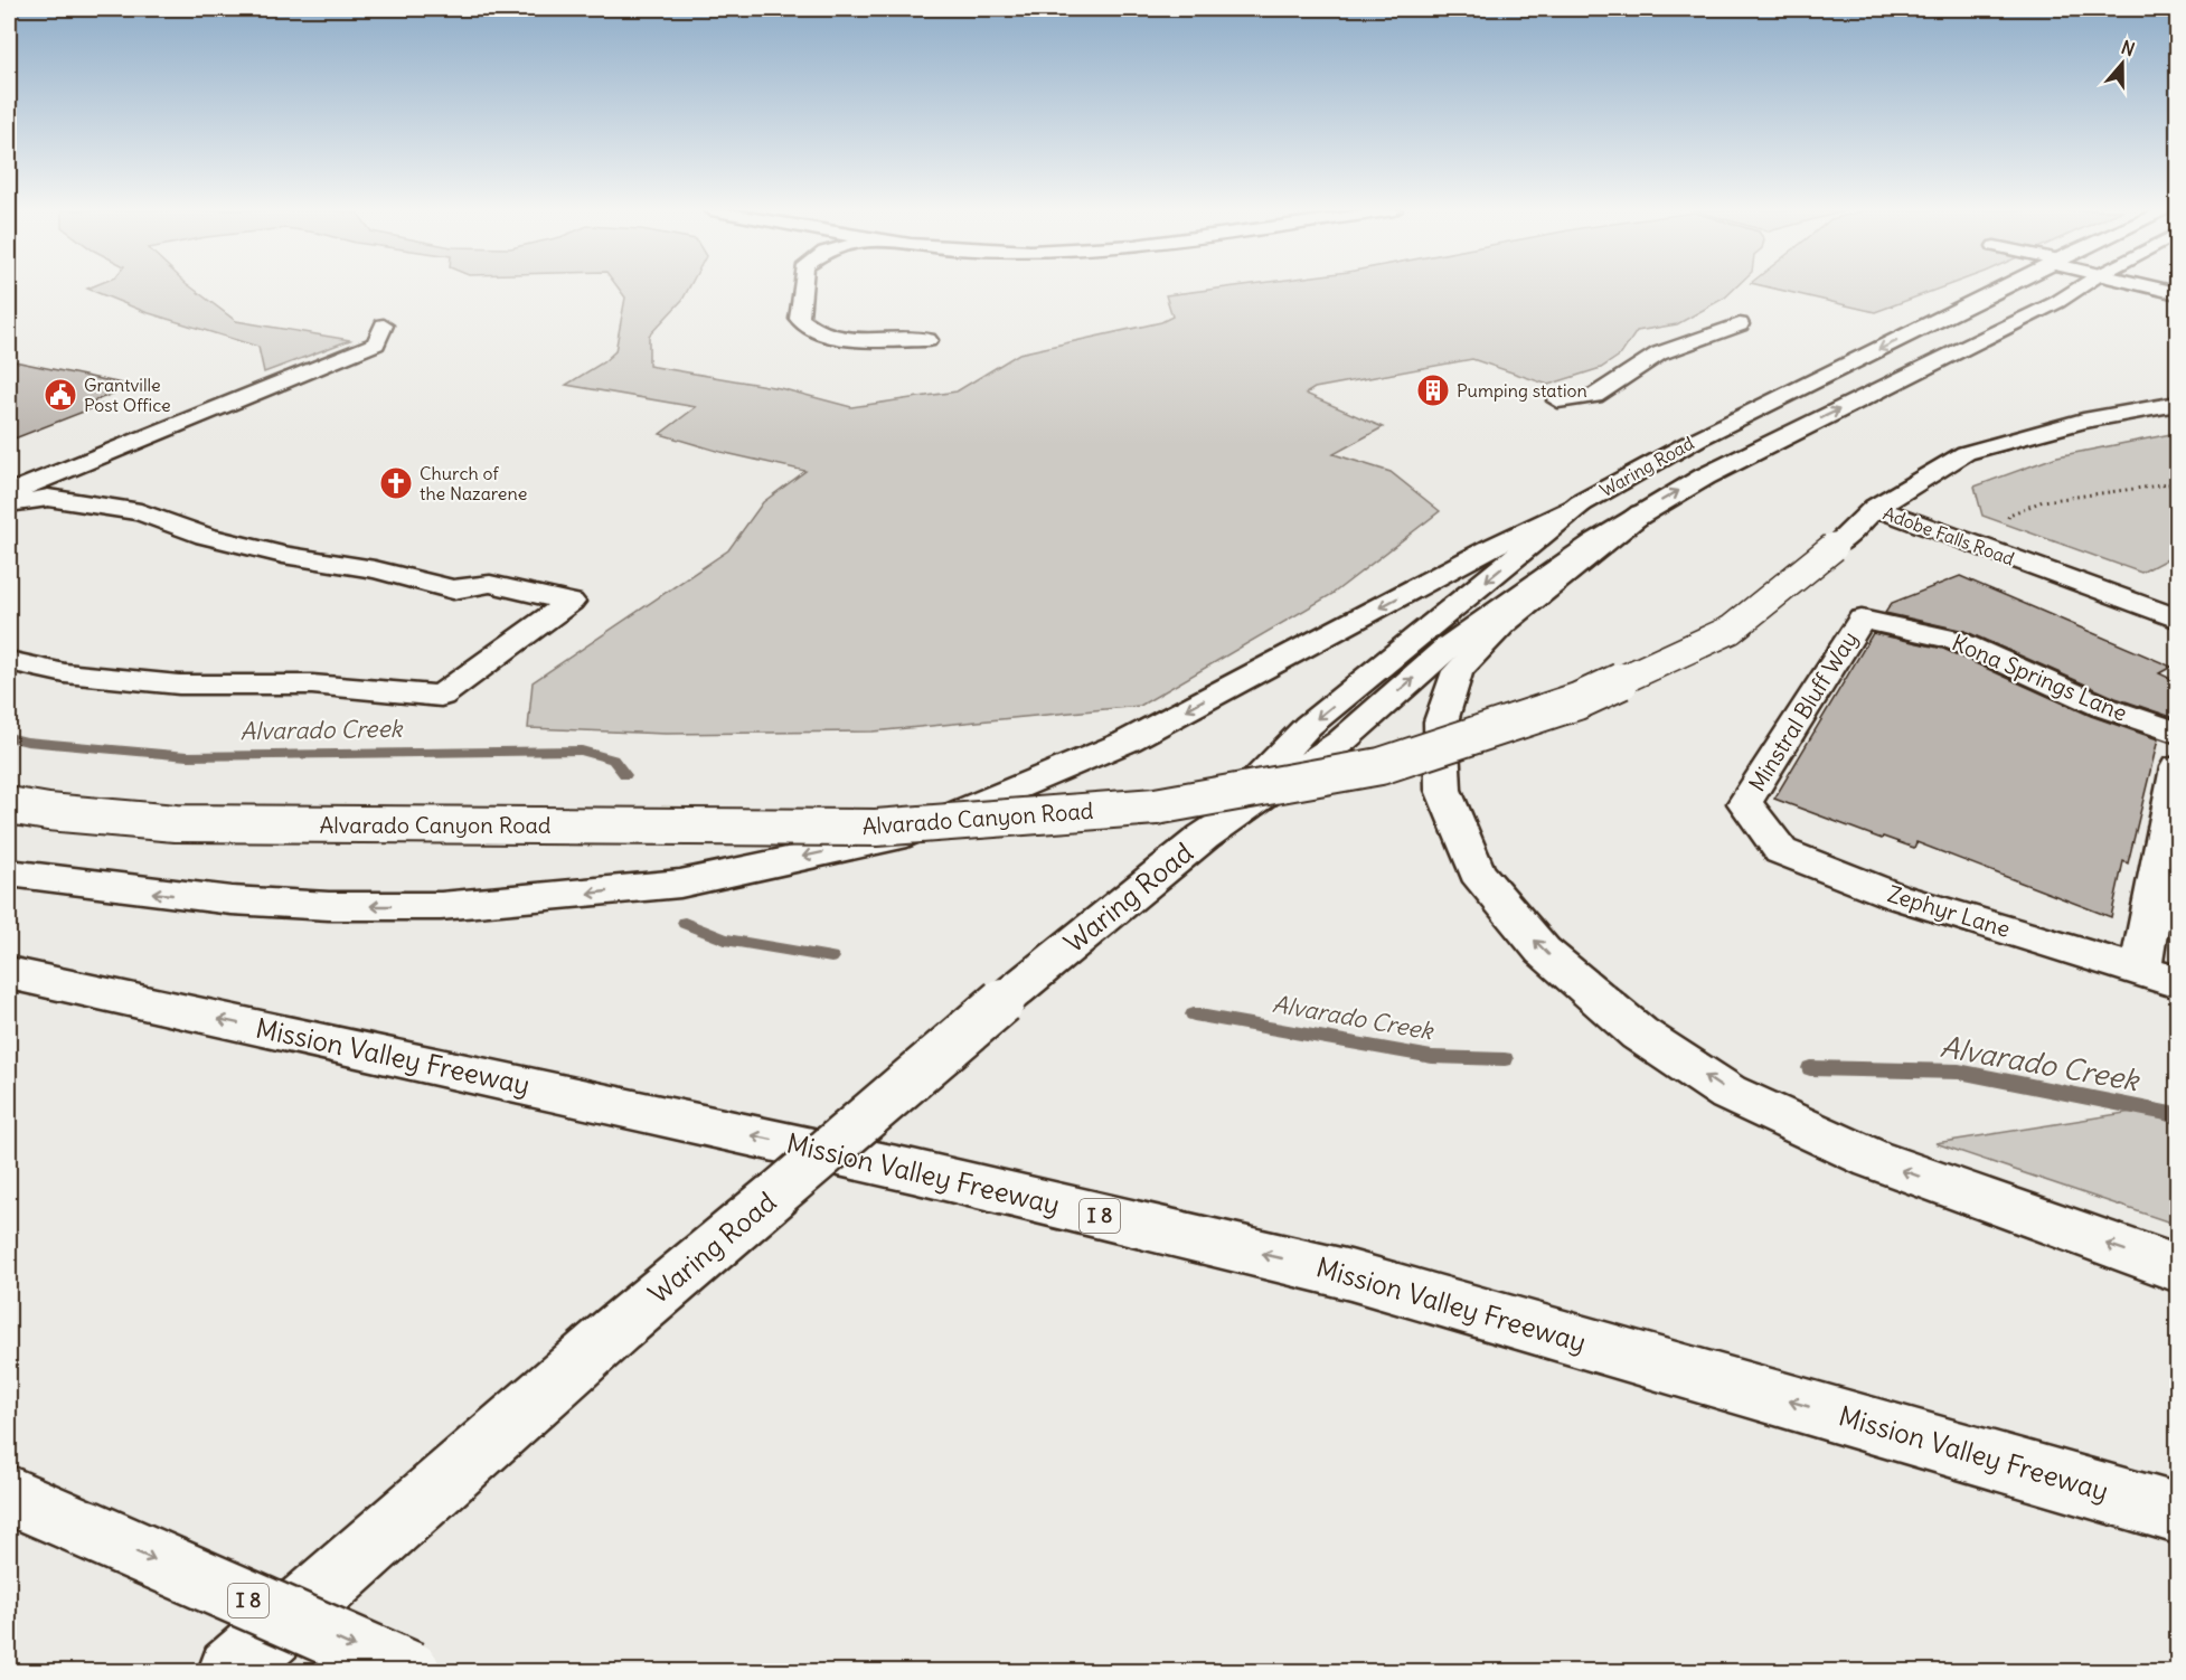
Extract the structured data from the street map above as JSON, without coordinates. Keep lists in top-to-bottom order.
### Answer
{
  "streets": {
    "main road": [
      "Waring Road",
      "Adobe Falls Road",
      "Kona Springs Lane",
      "Minstral Bluff Way",
      "Alvarado Canyon Road",
      "Zephyr Lane",
      "Mission Valley Freeway",
      "I 8"
    ]
  },
  "crossings": [
    ["Adobe Falls Road", "Alvarado Canyon Road"],
    ["Kona Springs Lane", "Minstral Bluff Way"],
    ["Minstral Bluff Way", "Zephyr Lane"]
  ],
  "one_way": ["Mission Valley Freeway"],
  "water": ["Alvarado Creek"],
  "places": {
    "building": ["Pumping station"],
    "public building": ["Grantville Post Office"],
    "church": ["Church of the Nazarene"]
  },
  "north": "top"
}
